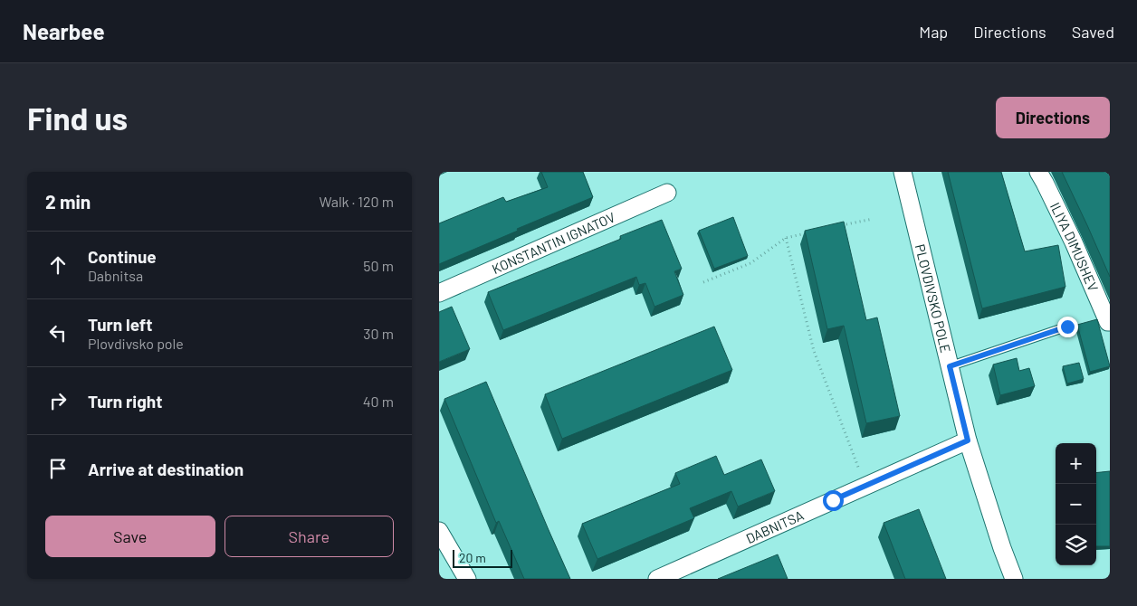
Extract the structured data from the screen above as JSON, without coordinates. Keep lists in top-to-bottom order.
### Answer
{
  "streets": {
    "street": [
      "KONSTANTIN IGNATOV",
      "ILIYA DIMUSHEV",
      "PLOVDIVSKO POLE",
      "DABNITSA"
    ]
  },
  "crossings": [
    ["PLOVDIVSKO POLE", "DABNITSA"]
  ],
  "scale_bar": "20 m",
  "page": {
    "header": "Nearbee",
    "nav": ["Map", "Directions", "Saved"],
    "buttons": [
      "Directions",
      ["Save", "Share"]
    ],
    "title": "Find us",
    "heading": ["2 min", "Walk · 120 m"],
    "list": [
      ["Continue", "Dabnitsa", "50 m"],
      ["Turn left", "Plovdivsko pole", "30 m"],
      ["Turn right", "40 m"],
      "Arrive at destination"
    ],
    "map_buttons": ["+", "−"],
    "scale": "20 m"
  }
}
